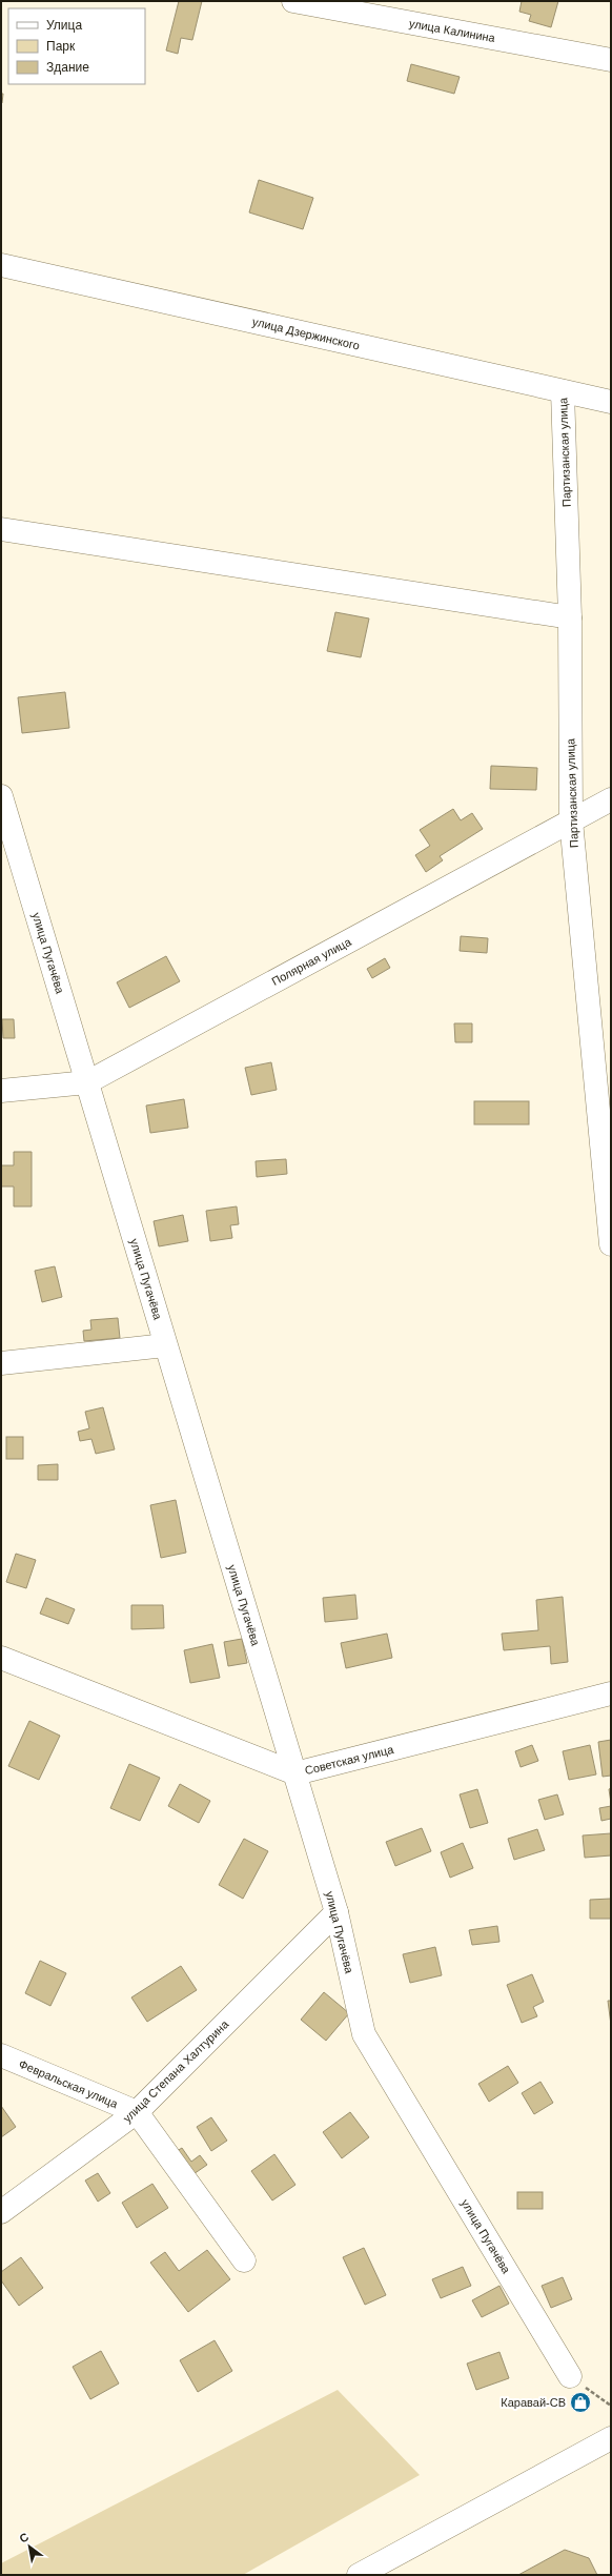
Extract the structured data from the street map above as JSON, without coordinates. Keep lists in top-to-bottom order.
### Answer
{
  "streets": {
    "street": [
      "улица Калинина",
      "улица Дзержинского",
      "Партизанская улица",
      "улица Пугачёва",
      "Полярная улица",
      "Советская улица",
      "улица Степана Халтурина",
      "Февральская улица"
    ]
  },
  "crossings": [
    ["улица Дзержинского", "Партизанская улица"],
    ["Партизанская улица", "Полярная улица"],
    ["улица Пугачёва", "Полярная улица"],
    ["улица Пугачёва", "Советская улица"],
    ["улица Пугачёва", "улица Степана Халтурина"],
    ["улица Степана Халтурина", "Февральская улица"]
  ],
  "places": {
    "shop": ["Каравай-СВ"]
  },
  "legend": ["Улица", "Парк", "Здание"],
  "north": "top left"
}
